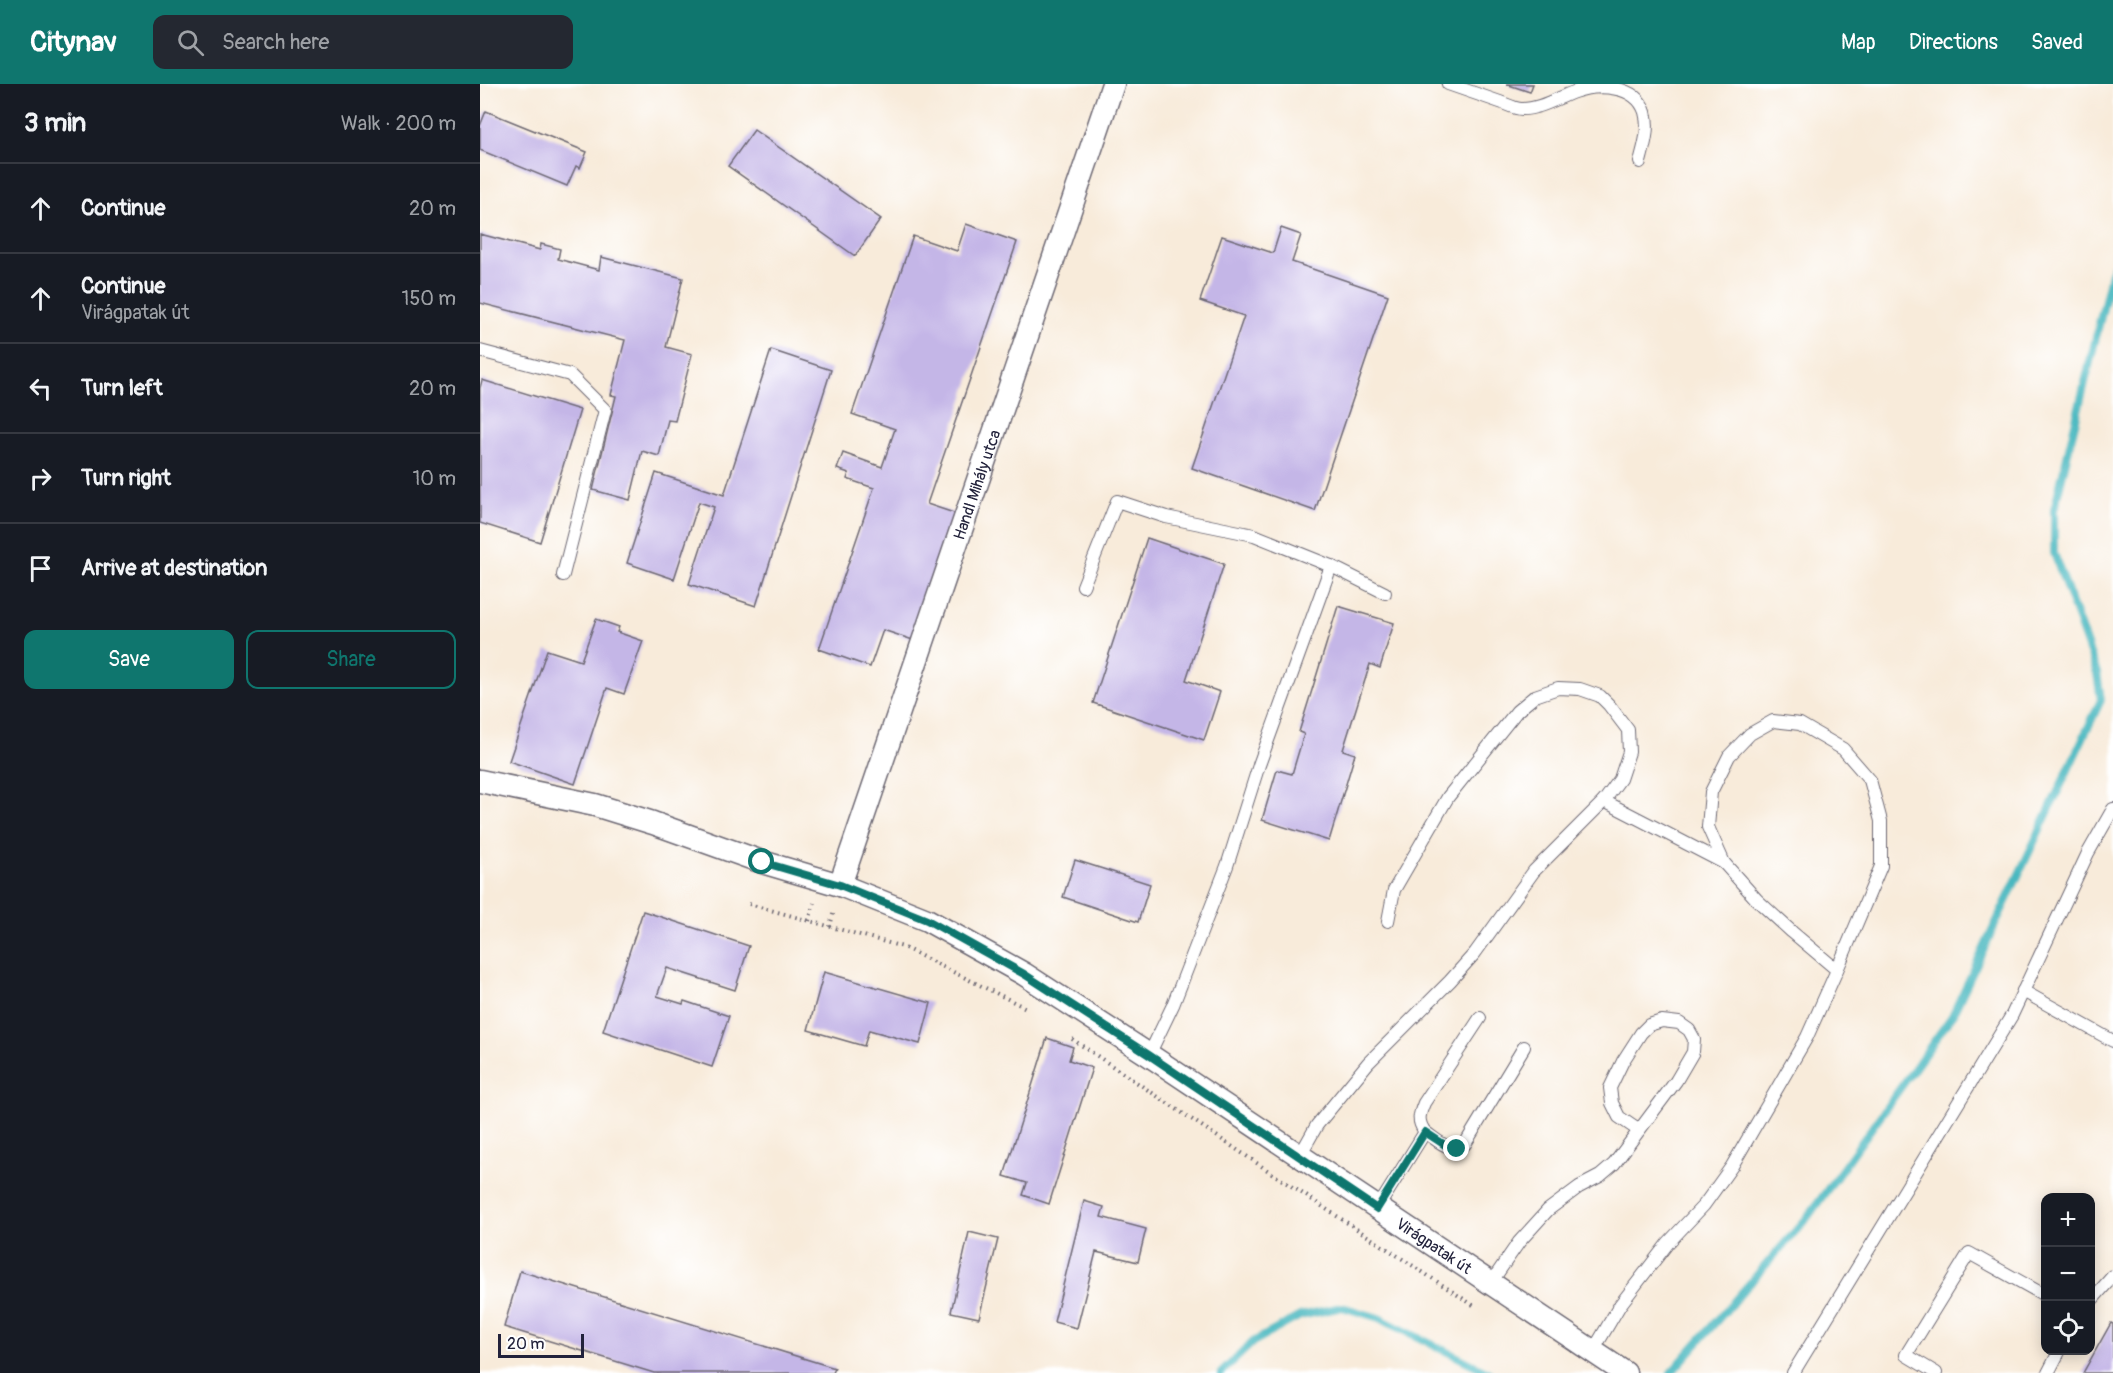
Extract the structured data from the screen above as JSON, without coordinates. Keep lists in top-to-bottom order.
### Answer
{
  "streets": {
    "street": ["Handl Mihály utca", "Virágpatak út"]
  },
  "crossings": [
    ["Handl Mihály utca", "Virágpatak út"]
  ],
  "scale_bar": "20 m",
  "page": {
    "header": "Citynav",
    "search": "Search here",
    "nav": ["Map", "Directions", "Saved"],
    "heading": ["3 min", "Walk · 200 m"],
    "list": [
      ["Continue", "20 m"],
      ["Continue", "Virágpatak út", "150 m"],
      ["Turn left", "20 m"],
      ["Turn right", "10 m"],
      "Arrive at destination"
    ],
    "buttons": ["Save", "Share"],
    "map_buttons": ["+", "−"],
    "scale": "20 m"
  }
}
